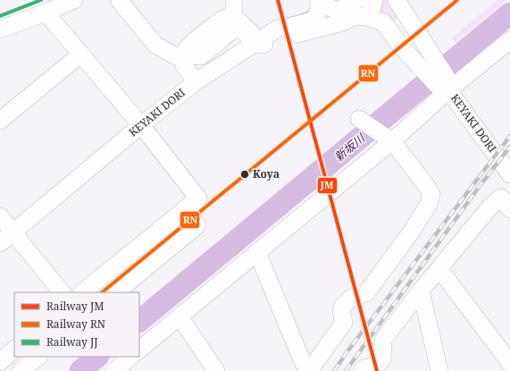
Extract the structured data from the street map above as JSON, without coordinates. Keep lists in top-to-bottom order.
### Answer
{
  "streets": {
    "street": ["KEYAKI DORI"]
  },
  "water": ["新坂川"],
  "places": ["Koya"],
  "lines": ["rail line JM", "rail line RN", "rail line JJ"],
  "legend": ["Railway JM", "Railway RN", "Railway JJ"]
}
